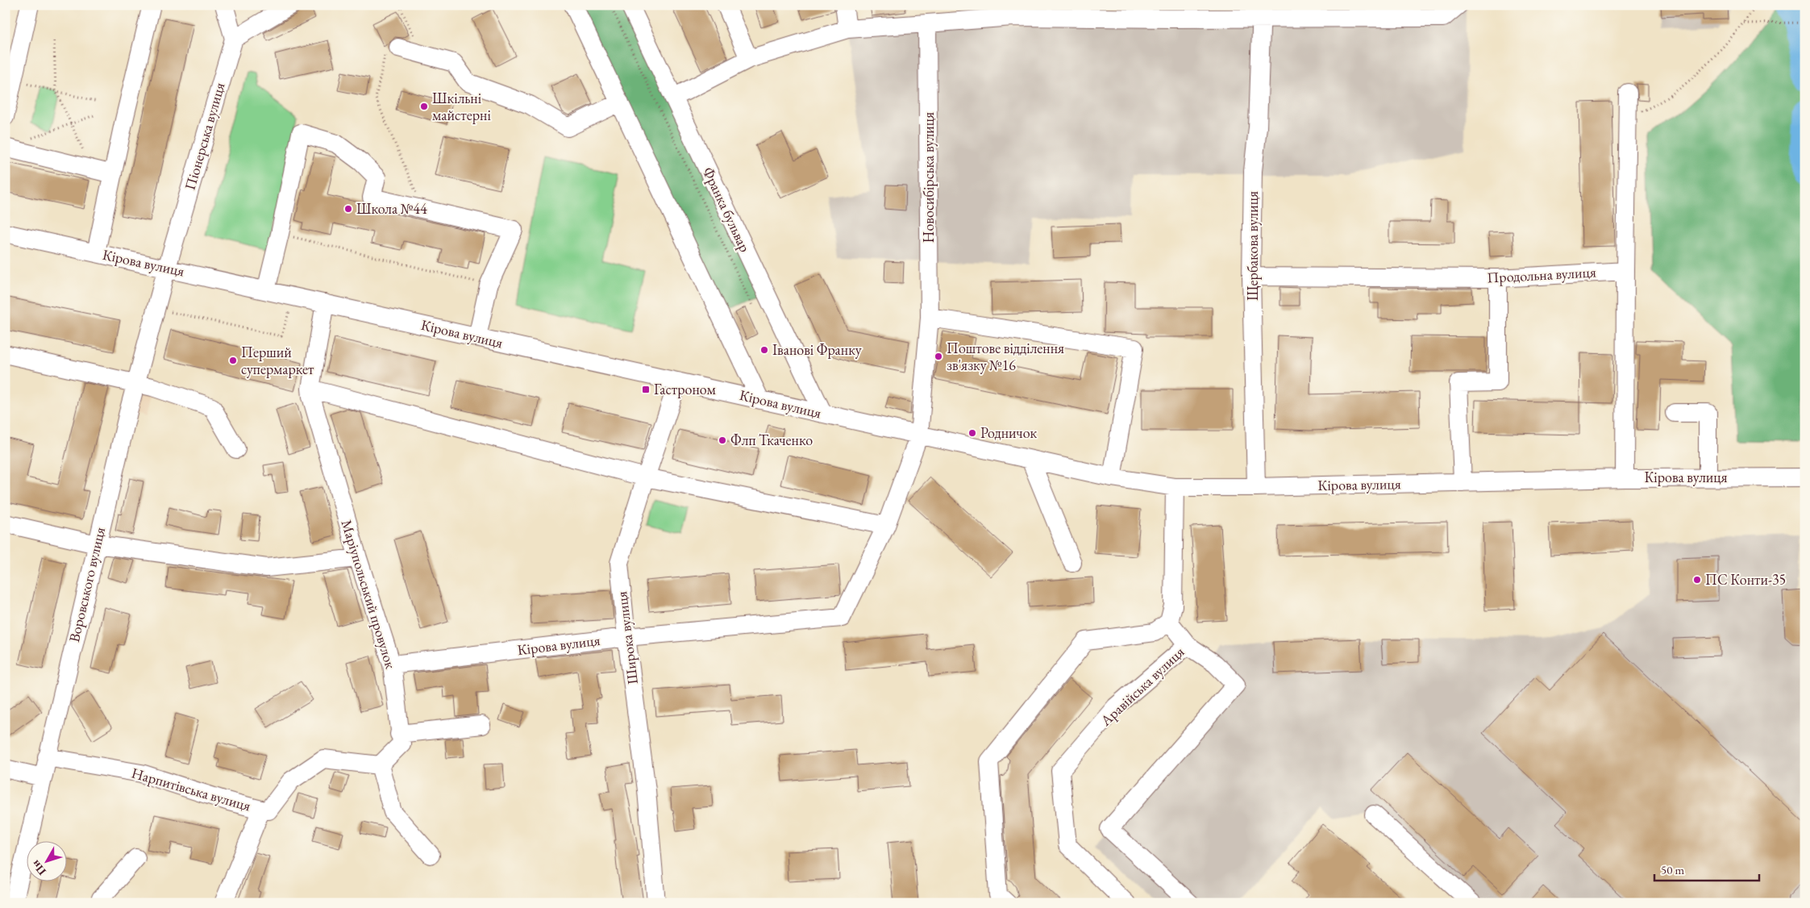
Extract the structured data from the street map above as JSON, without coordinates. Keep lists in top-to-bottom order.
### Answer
{
  "streets": {
    "street": [
      "Піонерська вулиця",
      "Новосибірська вулиця",
      "Франка бульвар",
      "Щербакова вулиця",
      "Кірова вулиця",
      "Продольна вулиця",
      "Воровського вулиця",
      "Маріупольський провулок",
      "Широка вулиця",
      "Аравійська вулиця",
      "Нарпитівська вулиця"
    ]
  },
  "crossings": [
    ["Піонерська вулиця", "Кірова вулиця"],
    ["Піонерська вулиця", "Воровського вулиця"],
    ["Новосибірська вулиця", "Кірова вулиця"],
    ["Франка бульвар", "Кірова вулиця"],
    ["Щербакова вулиця", "Кірова вулиця"],
    ["Щербакова вулиця", "Продольна вулиця"],
    ["Кірова вулиця", "Воровського вулиця"],
    ["Кірова вулиця", "Маріупольський провулок"],
    ["Кірова вулиця", "Широка вулиця"],
    ["Воровського вулиця", "Нарпитівська вулиця"]
  ],
  "places": {
    "other": [
      "Шкільні майстерні",
      "Школа №44",
      "Іванові Франку",
      "Поштове відділення зв'язку №16",
      "Перший супермаркет",
      "Родничок",
      "Флп Ткаченко",
      "ПС Конти-35"
    ],
    "transit": ["Гастроном"]
  },
  "scale_bar": "50 m",
  "north": "bottom left"
}
